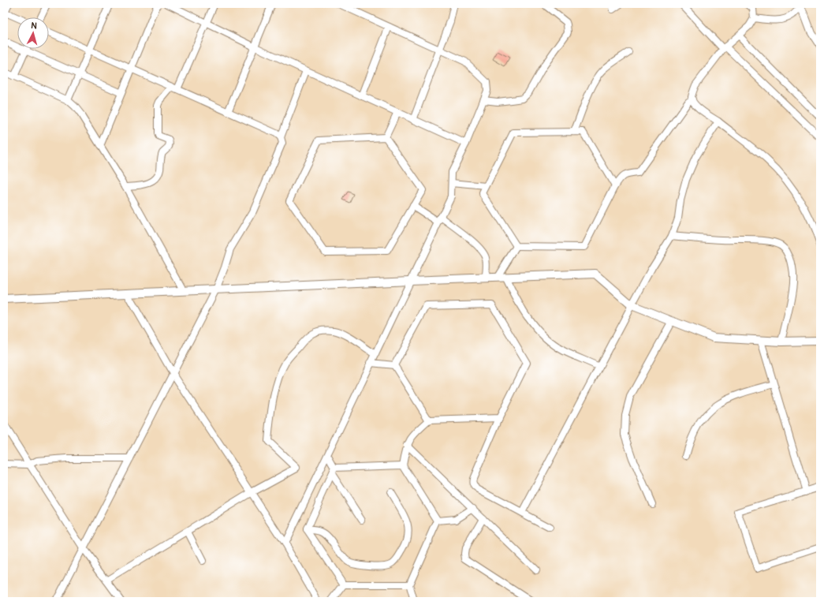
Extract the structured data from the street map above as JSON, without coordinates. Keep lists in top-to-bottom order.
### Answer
{
  "north": "top"
}
